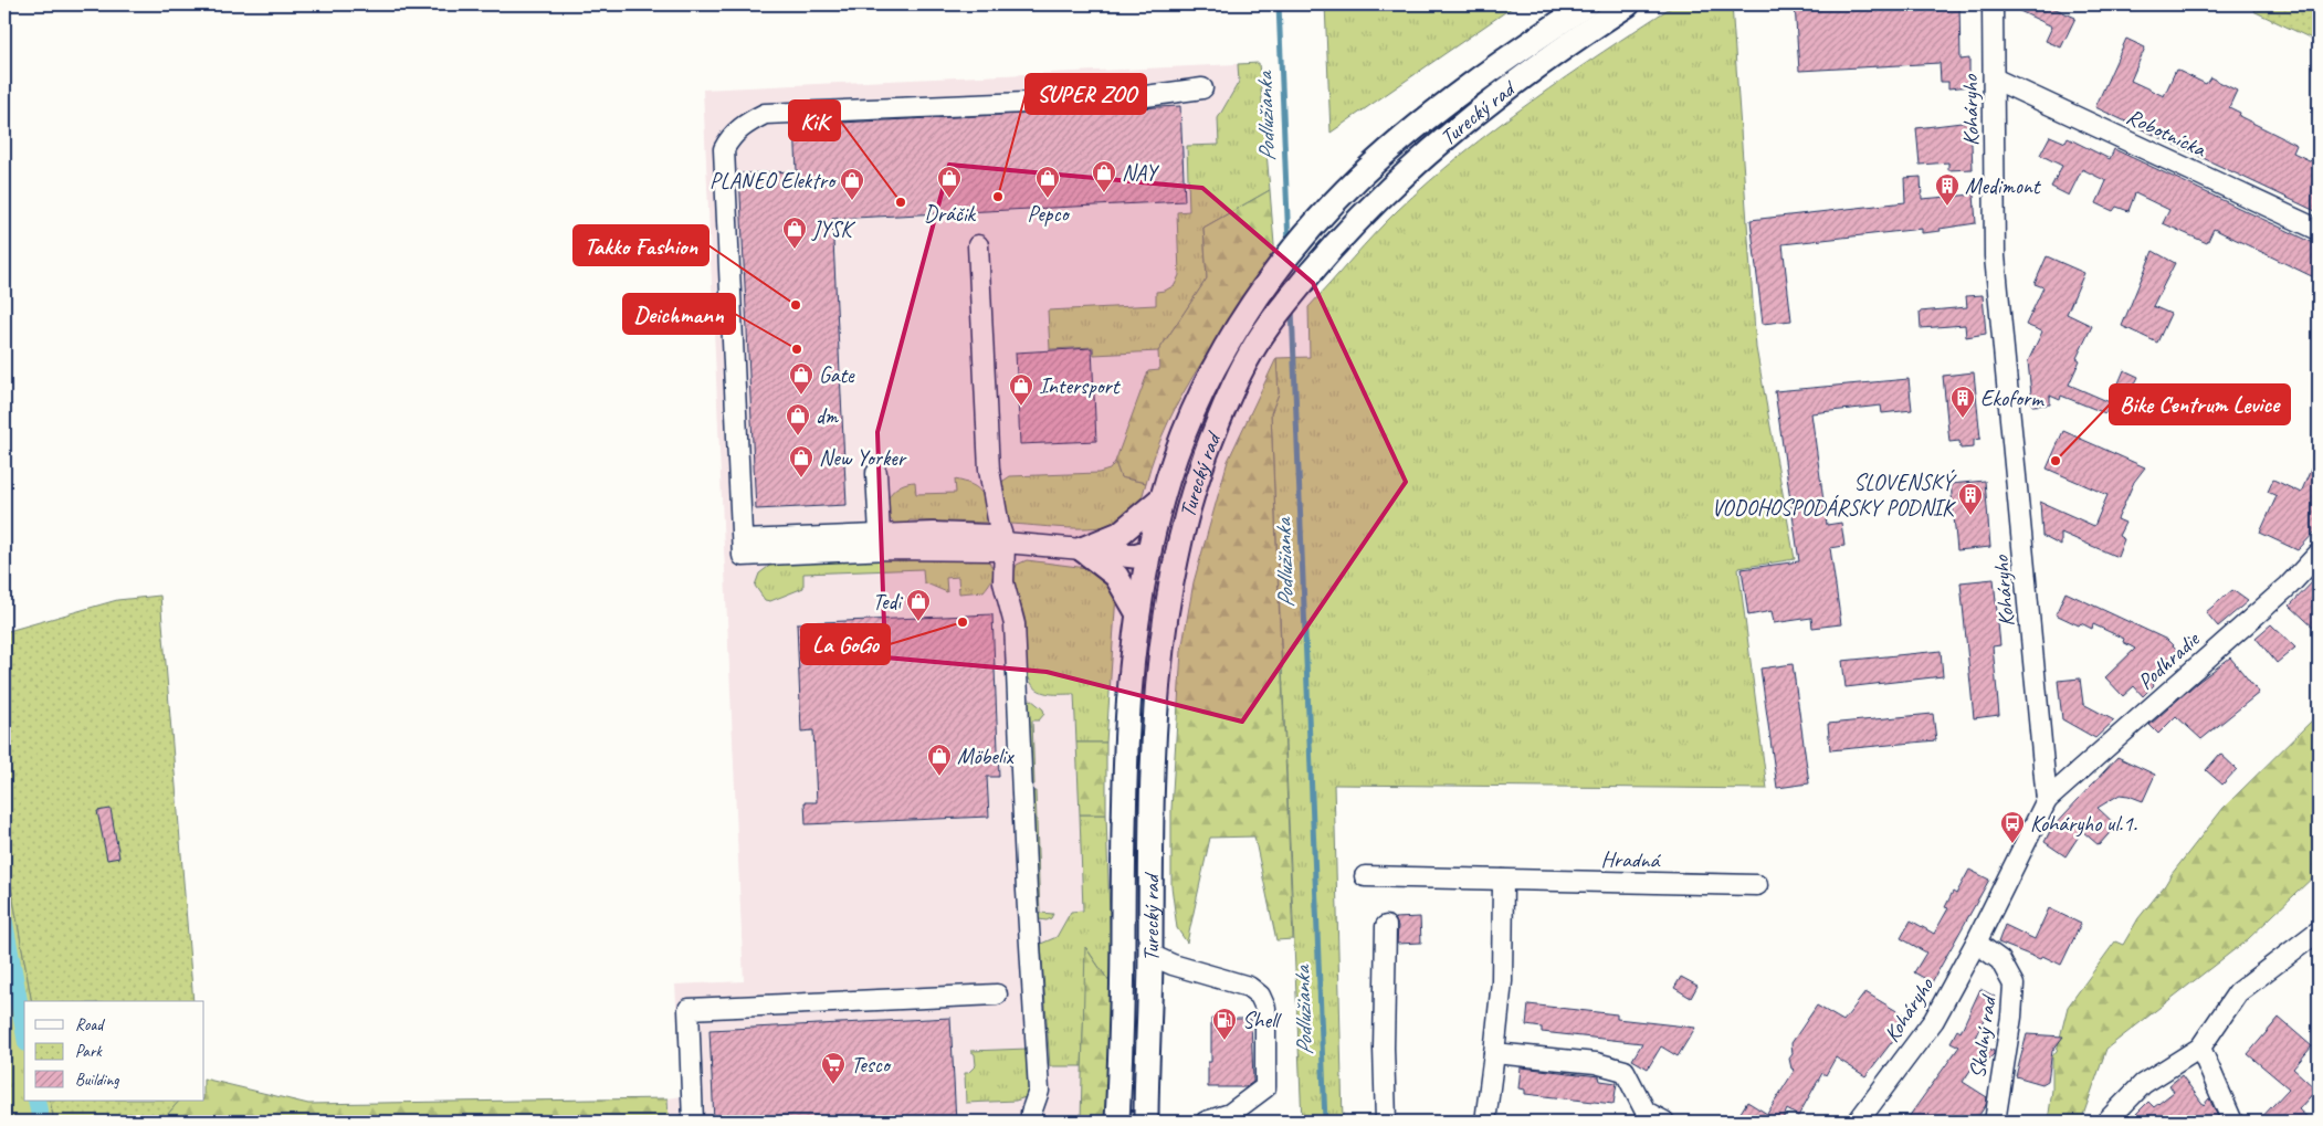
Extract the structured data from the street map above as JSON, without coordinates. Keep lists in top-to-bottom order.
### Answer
{
  "streets": {
    "main road": ["Turecký rad"],
    "street": [
      "Koháryho",
      "Robotnícka",
      "Podhradie",
      "Hradná",
      "Skalný rad"
    ]
  },
  "crossings": [
    ["Koháryho", "Robotnícka"],
    ["Koháryho", "Podhradie"],
    ["Koháryho", "Skalný rad"]
  ],
  "water": ["Podlužianka"],
  "places": {
    "shop": [
      "NAY",
      "Dráčik",
      "Pepco",
      "PLANEO Elektro",
      "JYSK",
      "Gate",
      "Intersport",
      "dm",
      "New Yorker",
      "Tedi",
      "Möbelix"
    ],
    "other": [
      "SUPER ZOO",
      "KiK",
      "Takko Fashion",
      "Deichmann",
      "Bike Centrum Levice",
      "La GoGo"
    ],
    "building": ["Medimont", "Ekoform", "SLOVENSKÝ VODOHOSPODÁRSKY PODNIK"],
    "bus stop": ["Koháryho ul.1."],
    "fuel station": ["Shell"],
    "supermarket": ["Tesco"]
  },
  "legend": ["Road", "Park", "Building"]
}
